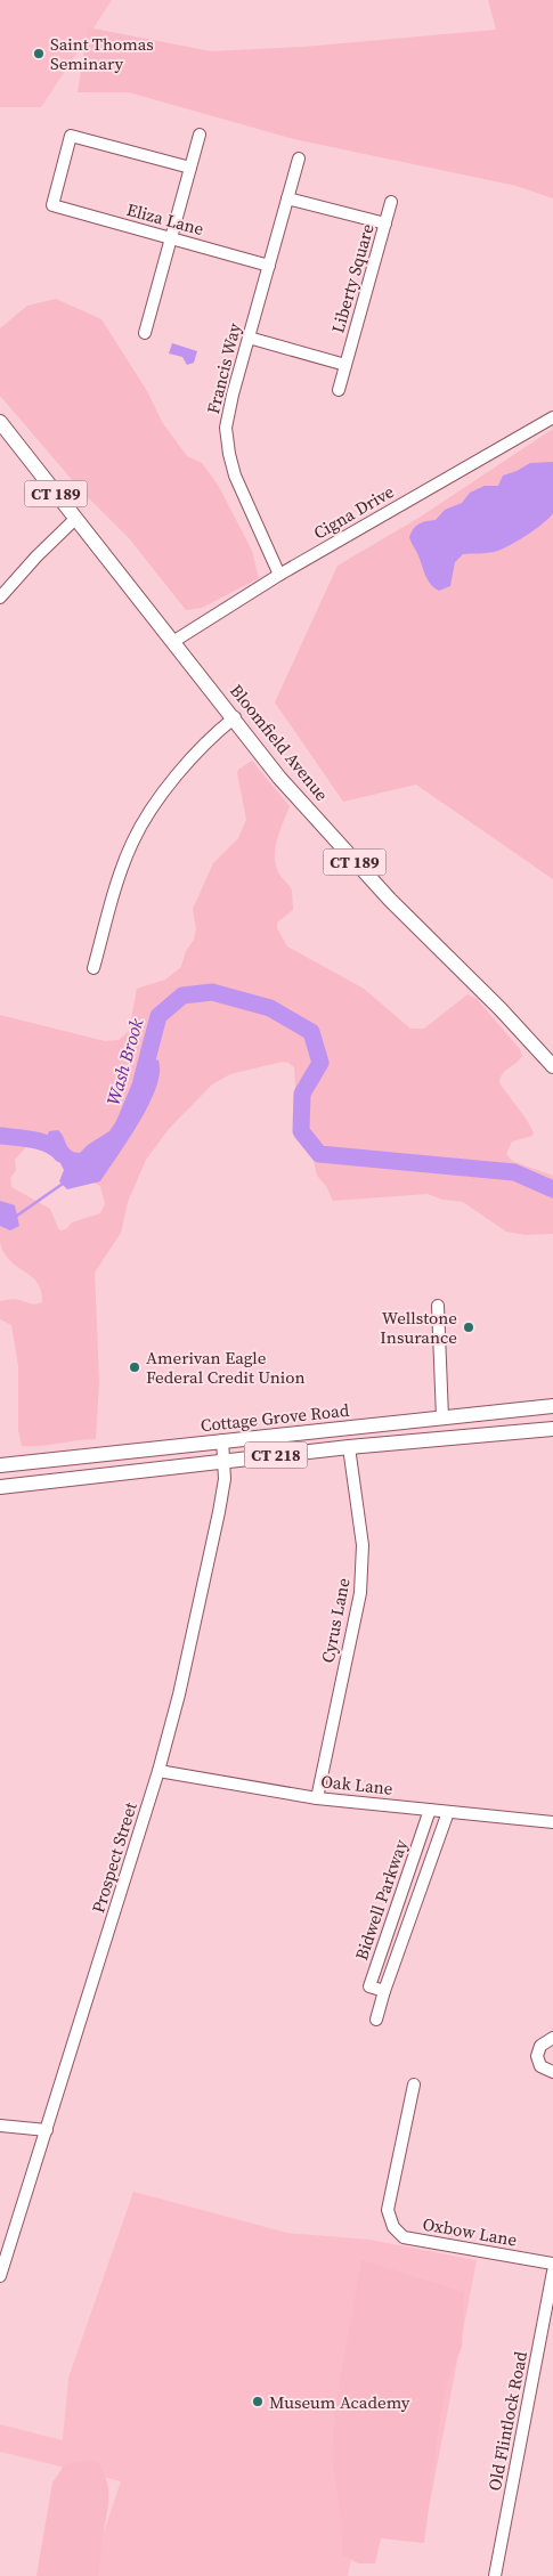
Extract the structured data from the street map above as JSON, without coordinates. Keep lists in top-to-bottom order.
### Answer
{
  "streets": {
    "main road": [
      "CT 189",
      "Bloomfield Avenue",
      "Cottage Grove Road",
      "CT 218"
    ],
    "street": [
      "Eliza Lane",
      "Liberty Square",
      "Francis Way",
      "Cigna Drive",
      "Cyrus Lane",
      "Oak Lane",
      "Prospect Street",
      "Bidwell Parkway",
      "Oxbow Lane",
      "Old Flintlock Road"
    ]
  },
  "crossings": [
    ["Eliza Lane", "Francis Way"],
    ["Francis Way", "Cigna Drive"],
    ["Cigna Drive", "Bloomfield Avenue"],
    ["Cottage Grove Road", "Prospect Street"],
    ["CT 218", "Cyrus Lane"],
    ["CT 218", "Prospect Street"],
    ["Cyrus Lane", "Oak Lane"],
    ["Oak Lane", "Prospect Street"],
    ["Oak Lane", "Bidwell Parkway"]
  ],
  "water": ["Wash Brook"],
  "places": [
    "Saint Thomas Seminary",
    "Wellstone Insurance",
    "Amerivan Eagle Federal Credit Union",
    "Museum Academy"
  ]
}
